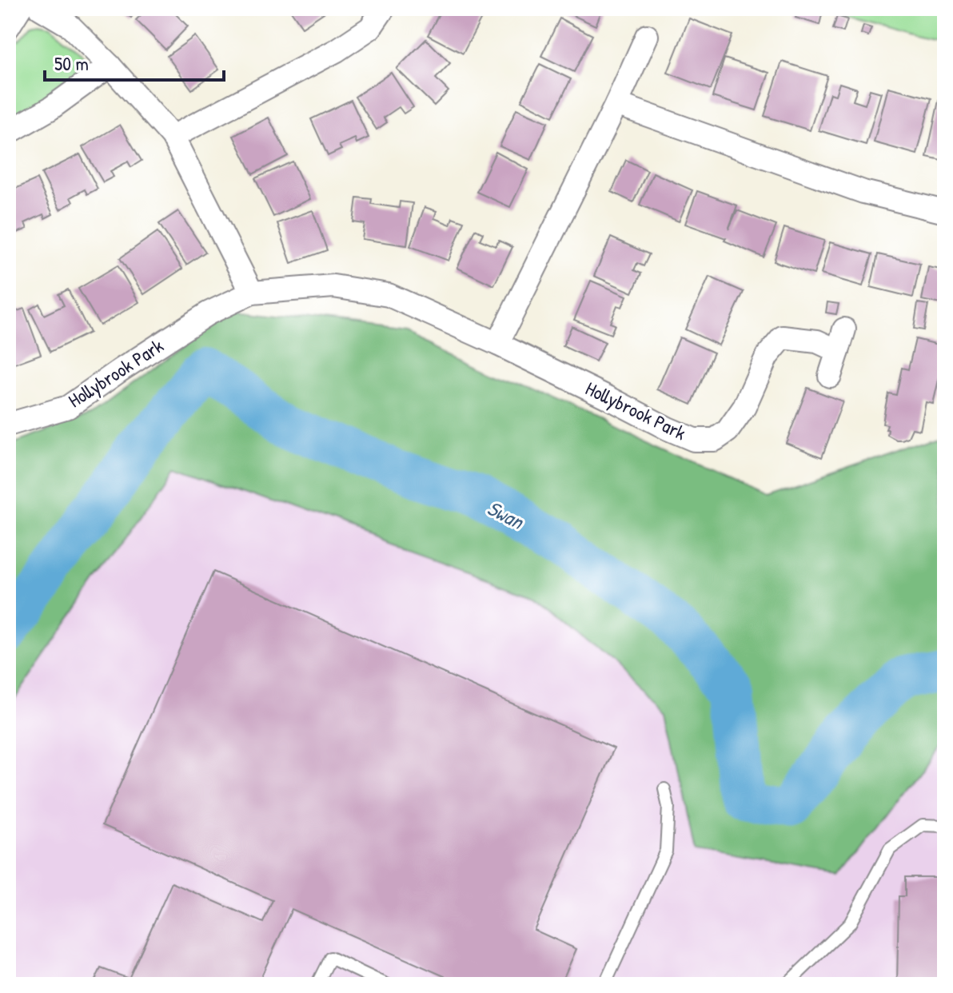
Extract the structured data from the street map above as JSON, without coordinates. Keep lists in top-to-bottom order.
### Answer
{
  "streets": {
    "street": ["Hollybrook Park"]
  },
  "water": ["Swan"],
  "scale_bar": "50 m"
}
